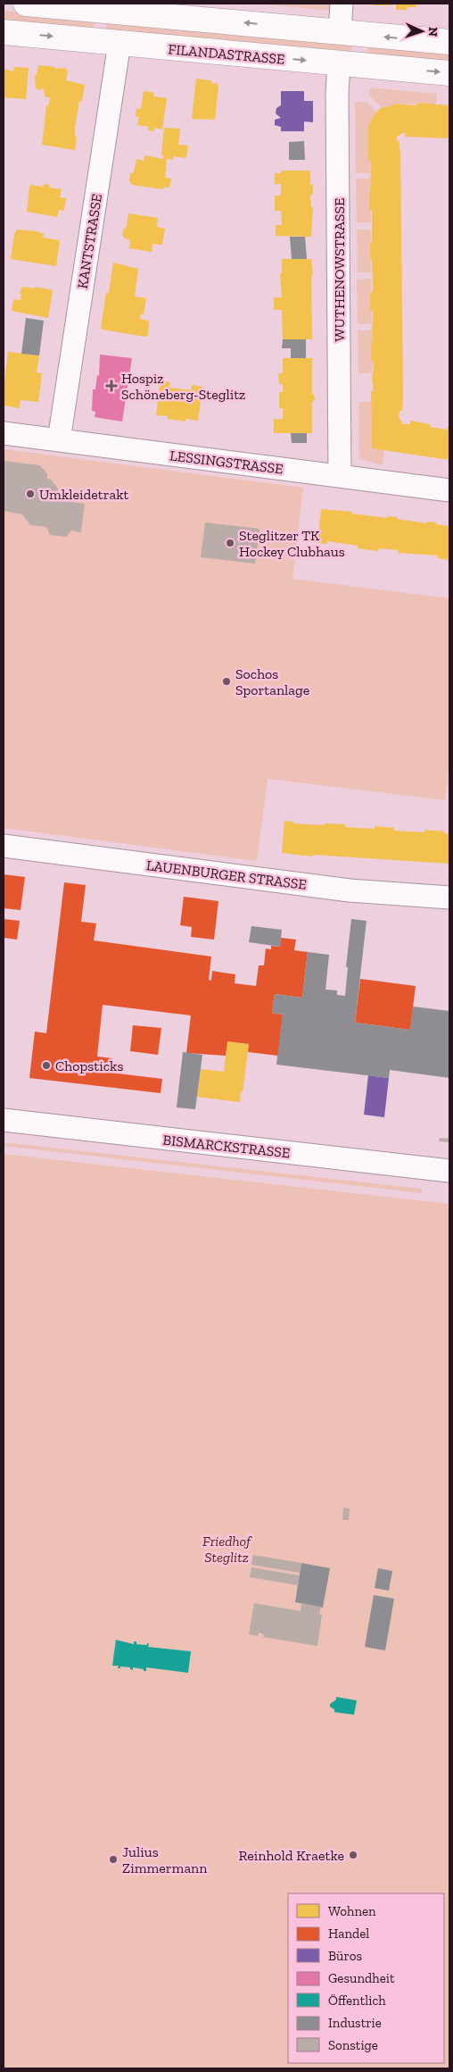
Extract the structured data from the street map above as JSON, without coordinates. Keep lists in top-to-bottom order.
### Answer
{
  "streets": {
    "main road": ["FILANDASTRASSE"],
    "street": [
      "KANTSTRASSE",
      "WUTHENOWSTRASSE",
      "LESSINGSTRASSE",
      "LAUENBURGER STRASSE",
      "BISMARCKSTRASSE"
    ]
  },
  "crossings": [
    ["FILANDASTRASSE", "KANTSTRASSE"],
    ["FILANDASTRASSE", "WUTHENOWSTRASSE"],
    ["KANTSTRASSE", "LESSINGSTRASSE"],
    ["WUTHENOWSTRASSE", "LESSINGSTRASSE"]
  ],
  "parks": ["Friedhof Steglitz"],
  "places": {
    "health": ["Hospiz Schöneberg-Steglitz"],
    "other": [
      "Umkleidetrakt",
      "Steglitzer TK Hockey Clubhaus",
      "Sochos Sportanlage",
      "Chopsticks",
      "Reinhold Kraetke",
      "Julius Zimmermann"
    ]
  },
  "legend": [
    "Wohnen",
    "Handel",
    "Büros",
    "Gesundheit",
    "Öffentlich",
    "Industrie",
    "Sonstige"
  ],
  "north": "right"
}
